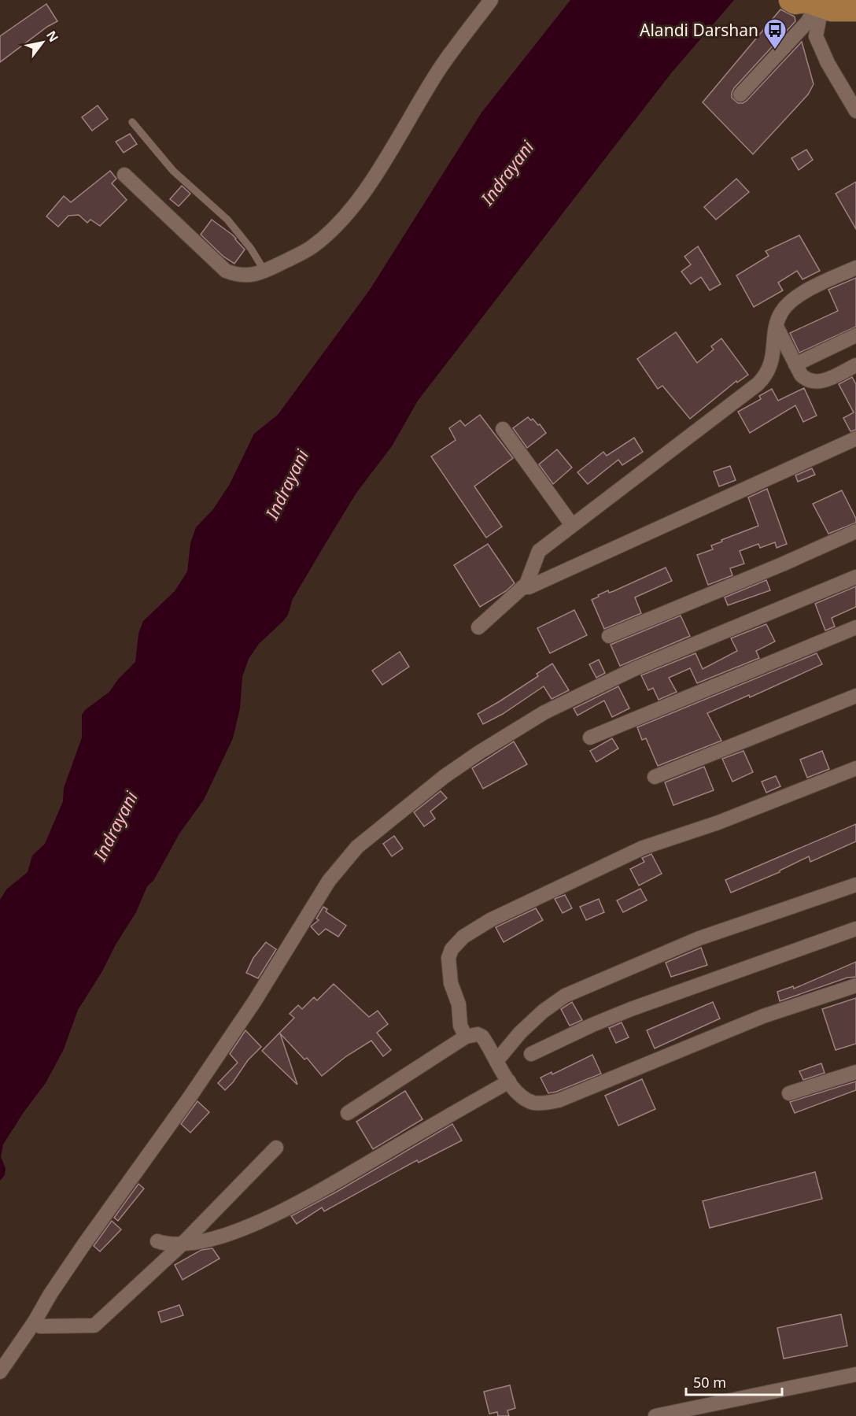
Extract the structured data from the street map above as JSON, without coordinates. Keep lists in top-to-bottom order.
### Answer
{
  "water": ["Indrayani"],
  "places": {
    "bus stop": ["Alandi Darshan"]
  },
  "scale_bar": "50 m",
  "north": "top right"
}
